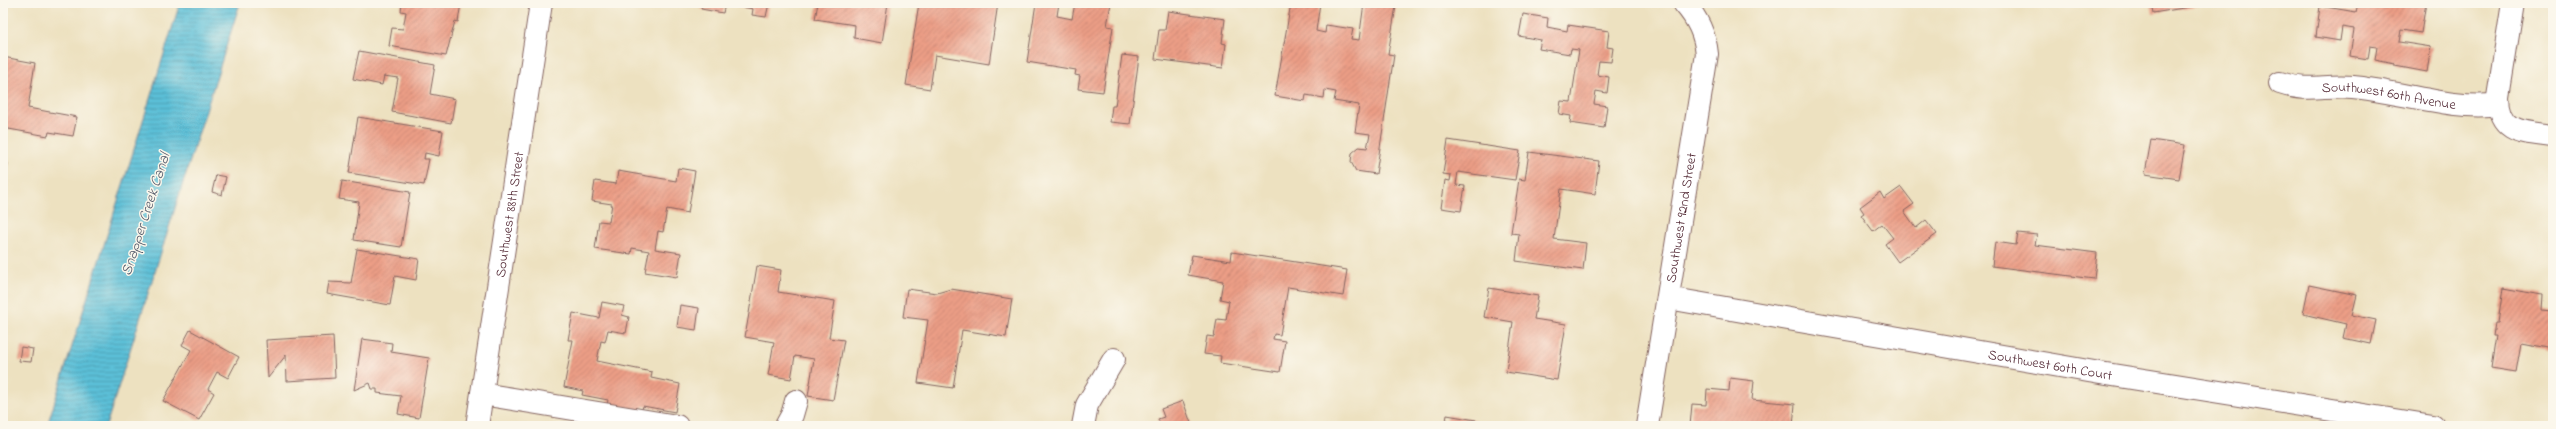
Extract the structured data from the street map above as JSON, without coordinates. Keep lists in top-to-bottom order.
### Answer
{
  "streets": {
    "street": [
      "Southwest 60th Avenue",
      "Southwest 88th Street",
      "Southwest 92nd Street",
      "Southwest 60th Court"
    ]
  },
  "crossings": [
    ["Southwest 92nd Street", "Southwest 60th Court"]
  ],
  "water": ["Snapper Creek Canal"]
}
